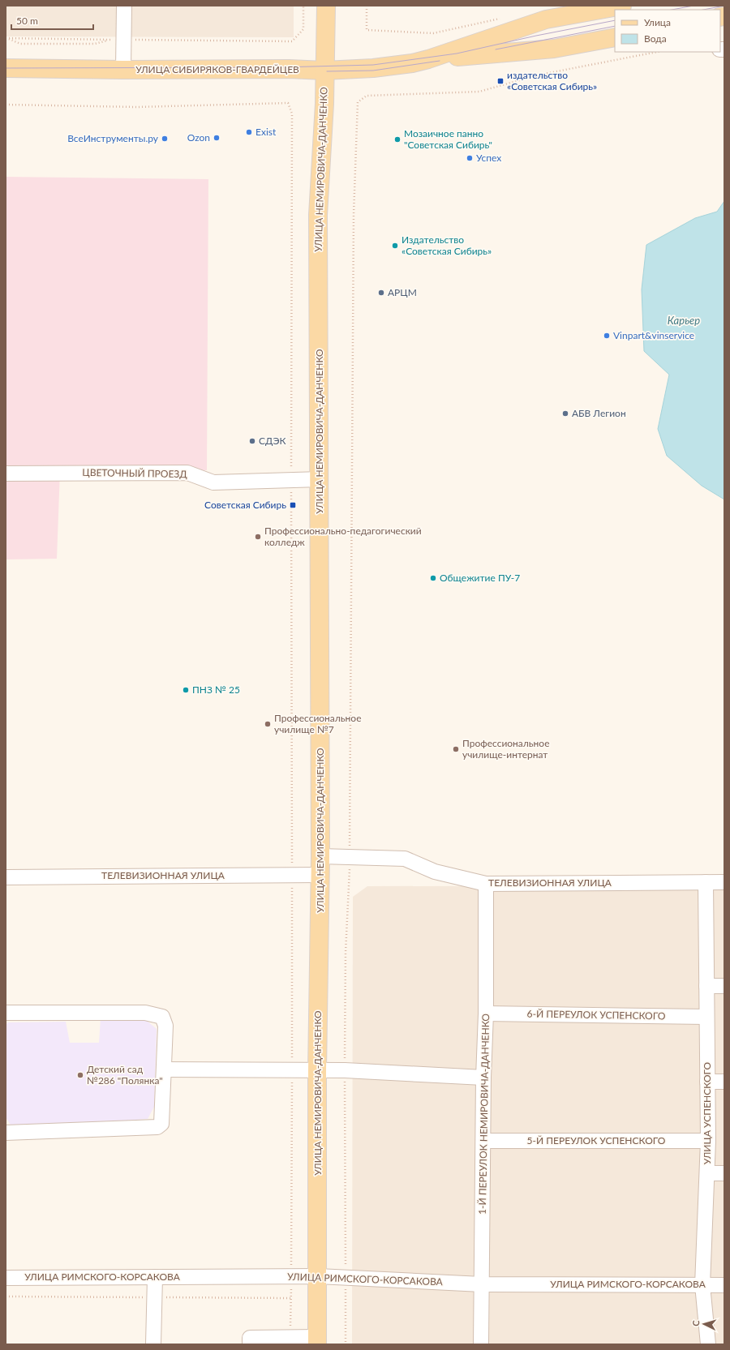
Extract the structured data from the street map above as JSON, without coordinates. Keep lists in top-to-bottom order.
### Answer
{
  "streets": {
    "main road": ["УЛИЦА СИБИРЯКОВ-ГВАРДЕЙЦЕВ", "УЛИЦА НЕМИРОВИЧА-ДАНЧЕНКО"],
    "street": [
      "ЦВЕТОЧНЫЙ ПРОЕЗД",
      "ТЕЛЕВИЗИОННАЯ УЛИЦА",
      "6-Й ПЕРЕУЛОК УСПЕНСКОГО",
      "УЛИЦА УСПЕНСКОГО",
      "1-Й ПЕРЕУЛОК НЕМИРОВИЧА-ДАНЧЕНКО",
      "5-Й ПЕРЕУЛОК УСПЕНСКОГО",
      "УЛИЦА РИМСКОГО-КОРСАКОВА"
    ]
  },
  "crossings": [
    ["УЛИЦА СИБИРЯКОВ-ГВАРДЕЙЦЕВ", "УЛИЦА НЕМИРОВИЧА-ДАНЧЕНКО"],
    ["УЛИЦА НЕМИРОВИЧА-ДАНЧЕНКО", "ЦВЕТОЧНЫЙ ПРОЕЗД"],
    ["УЛИЦА НЕМИРОВИЧА-ДАНЧЕНКО", "ТЕЛЕВИЗИОННАЯ УЛИЦА"],
    ["УЛИЦА НЕМИРОВИЧА-ДАНЧЕНКО", "УЛИЦА РИМСКОГО-КОРСАКОВА"],
    ["ТЕЛЕВИЗИОННАЯ УЛИЦА", "УЛИЦА УСПЕНСКОГО"],
    ["ТЕЛЕВИЗИОННАЯ УЛИЦА", "1-Й ПЕРЕУЛОК НЕМИРОВИЧА-ДАНЧЕНКО"],
    ["6-Й ПЕРЕУЛОК УСПЕНСКОГО", "УЛИЦА УСПЕНСКОГО"],
    ["6-Й ПЕРЕУЛОК УСПЕНСКОГО", "1-Й ПЕРЕУЛОК НЕМИРОВИЧА-ДАНЧЕНКО"],
    ["УЛИЦА УСПЕНСКОГО", "5-Й ПЕРЕУЛОК УСПЕНСКОГО"],
    ["УЛИЦА УСПЕНСКОГО", "УЛИЦА РИМСКОГО-КОРСАКОВА"],
    ["1-Й ПЕРЕУЛОК НЕМИРОВИЧА-ДАНЧЕНКО", "5-Й ПЕРЕУЛОК УСПЕНСКОГО"],
    ["1-Й ПЕРЕУЛОК НЕМИРОВИЧА-ДАНЧЕНКО", "УЛИЦА РИМСКОГО-КОРСАКОВА"]
  ],
  "water": ["Карьер"],
  "places": {
    "transit": ["издательство «Советская Сибирь»", "Советская Сибирь"],
    "other": [
      "Exist",
      "Ozon",
      "ВсеИнструменты.ру",
      "Мозаичное панно \"Советская Сибирь\"",
      "Успех",
      "Издательство «Советская Сибирь»",
      "АРЦМ",
      "Vinpart&vinservice",
      "АБВ Легион",
      "СДЭК",
      "Профессионально-педагогический колледж",
      "Общежитие ПУ-7",
      "ПНЗ № 25",
      "Профессиональное училище №7",
      "Профессиональное училище-интернат",
      "Детский сад №286 \"Полянка\""
    ]
  },
  "legend": ["Улица", "Вода"],
  "scale_bar": "50 m",
  "north": "left"
}
